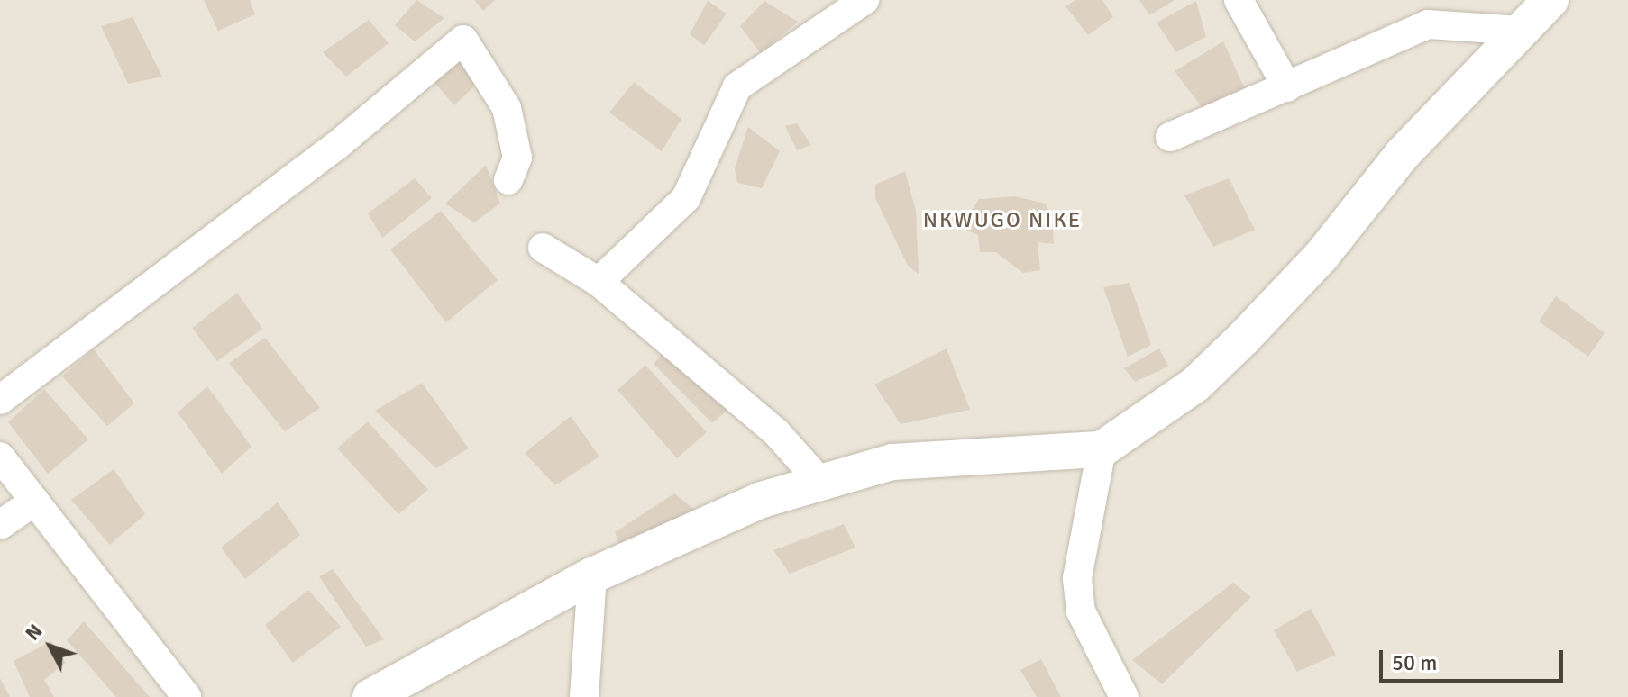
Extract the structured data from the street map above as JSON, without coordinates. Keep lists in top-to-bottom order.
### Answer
{
  "districts": ["NKWUGO NIKE"],
  "scale_bar": "50 m",
  "north": "top left"
}
